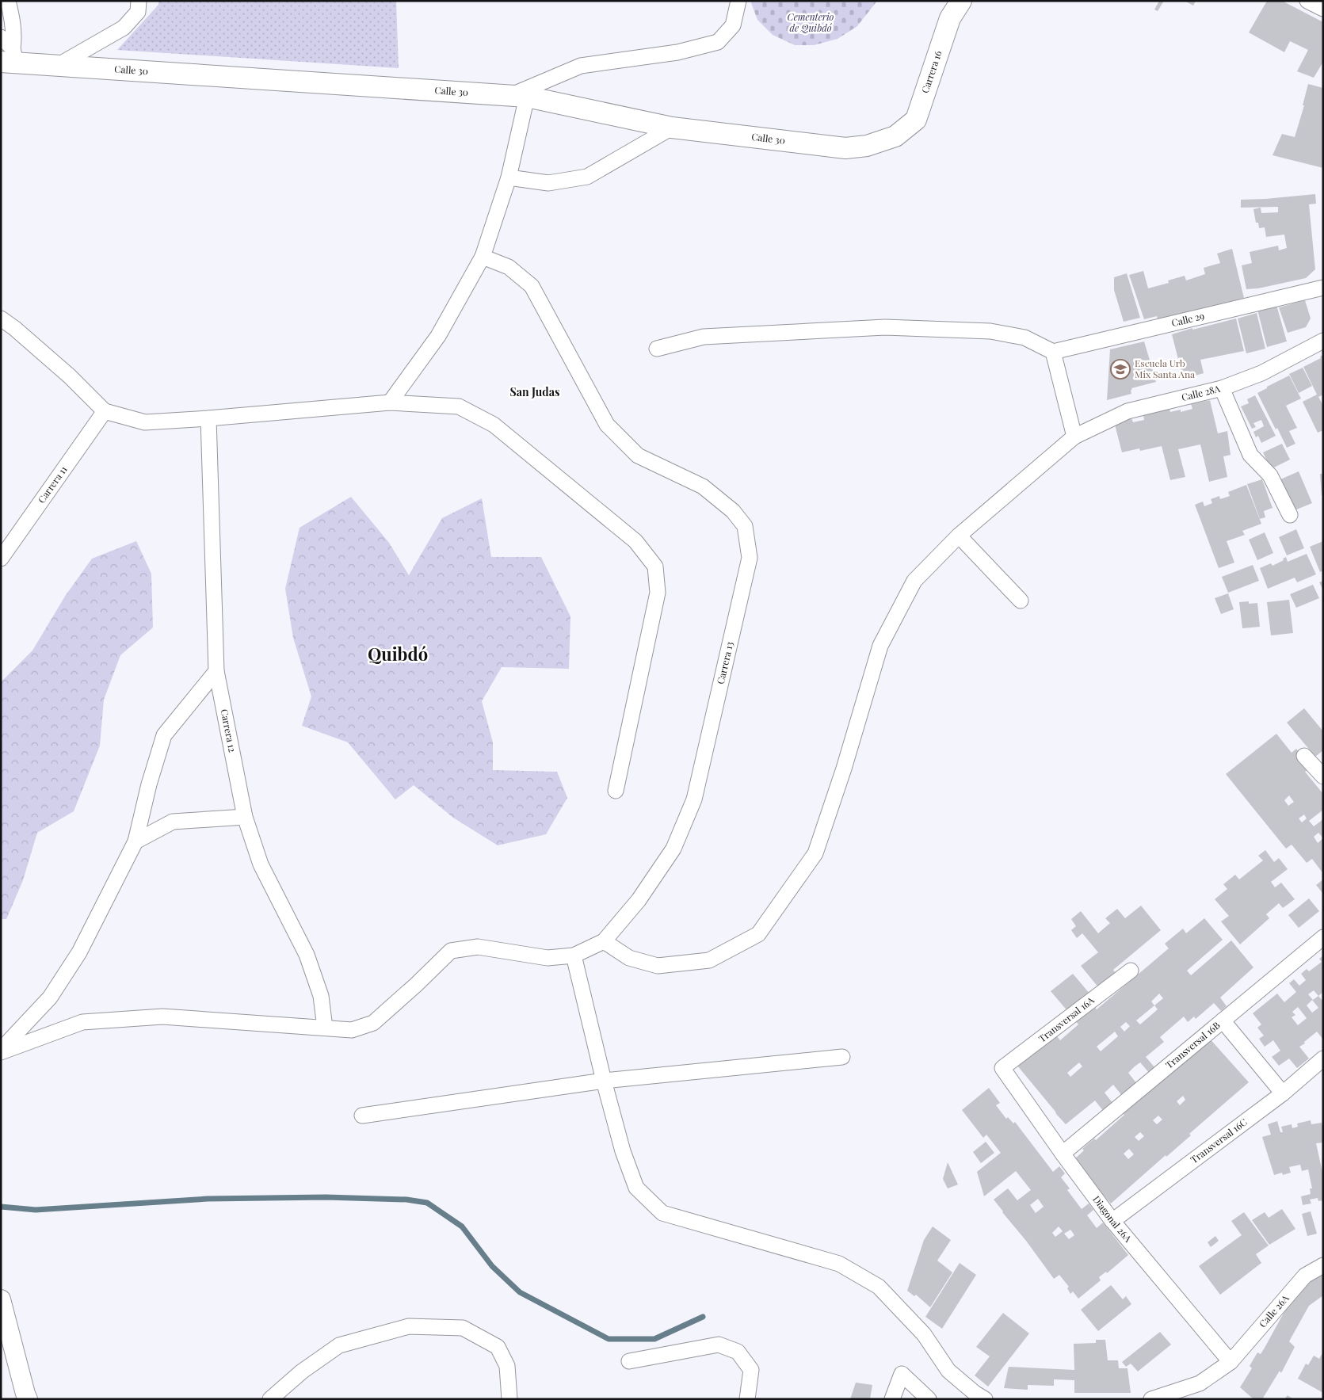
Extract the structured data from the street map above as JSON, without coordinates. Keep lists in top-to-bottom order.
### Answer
{
  "streets": {
    "main road": ["Calle 30", "Carrera 16"],
    "street": [
      "Calle 29",
      "Calle 28A",
      "Carrera 11",
      "Carrera 13",
      "Carrera 12",
      "Transversal 16A",
      "Transversal 16B",
      "Transversal 16C",
      "Diagonal 26A",
      "Calle 26A"
    ]
  },
  "crossings": [
    ["Calle 30", "Carrera 16"],
    ["Calle 28A", "Carrera 13"],
    ["Transversal 16A", "Diagonal 26A"],
    ["Transversal 16B", "Diagonal 26A"],
    ["Transversal 16C", "Diagonal 26A"],
    ["Diagonal 26A", "Calle 26A"]
  ],
  "districts": ["San Judas", "Quibdó"],
  "parks": ["Cementerio de Quibdó"],
  "places": {
    "school or university": ["Escuela Urb Mix Santa Ana"]
  }
}
